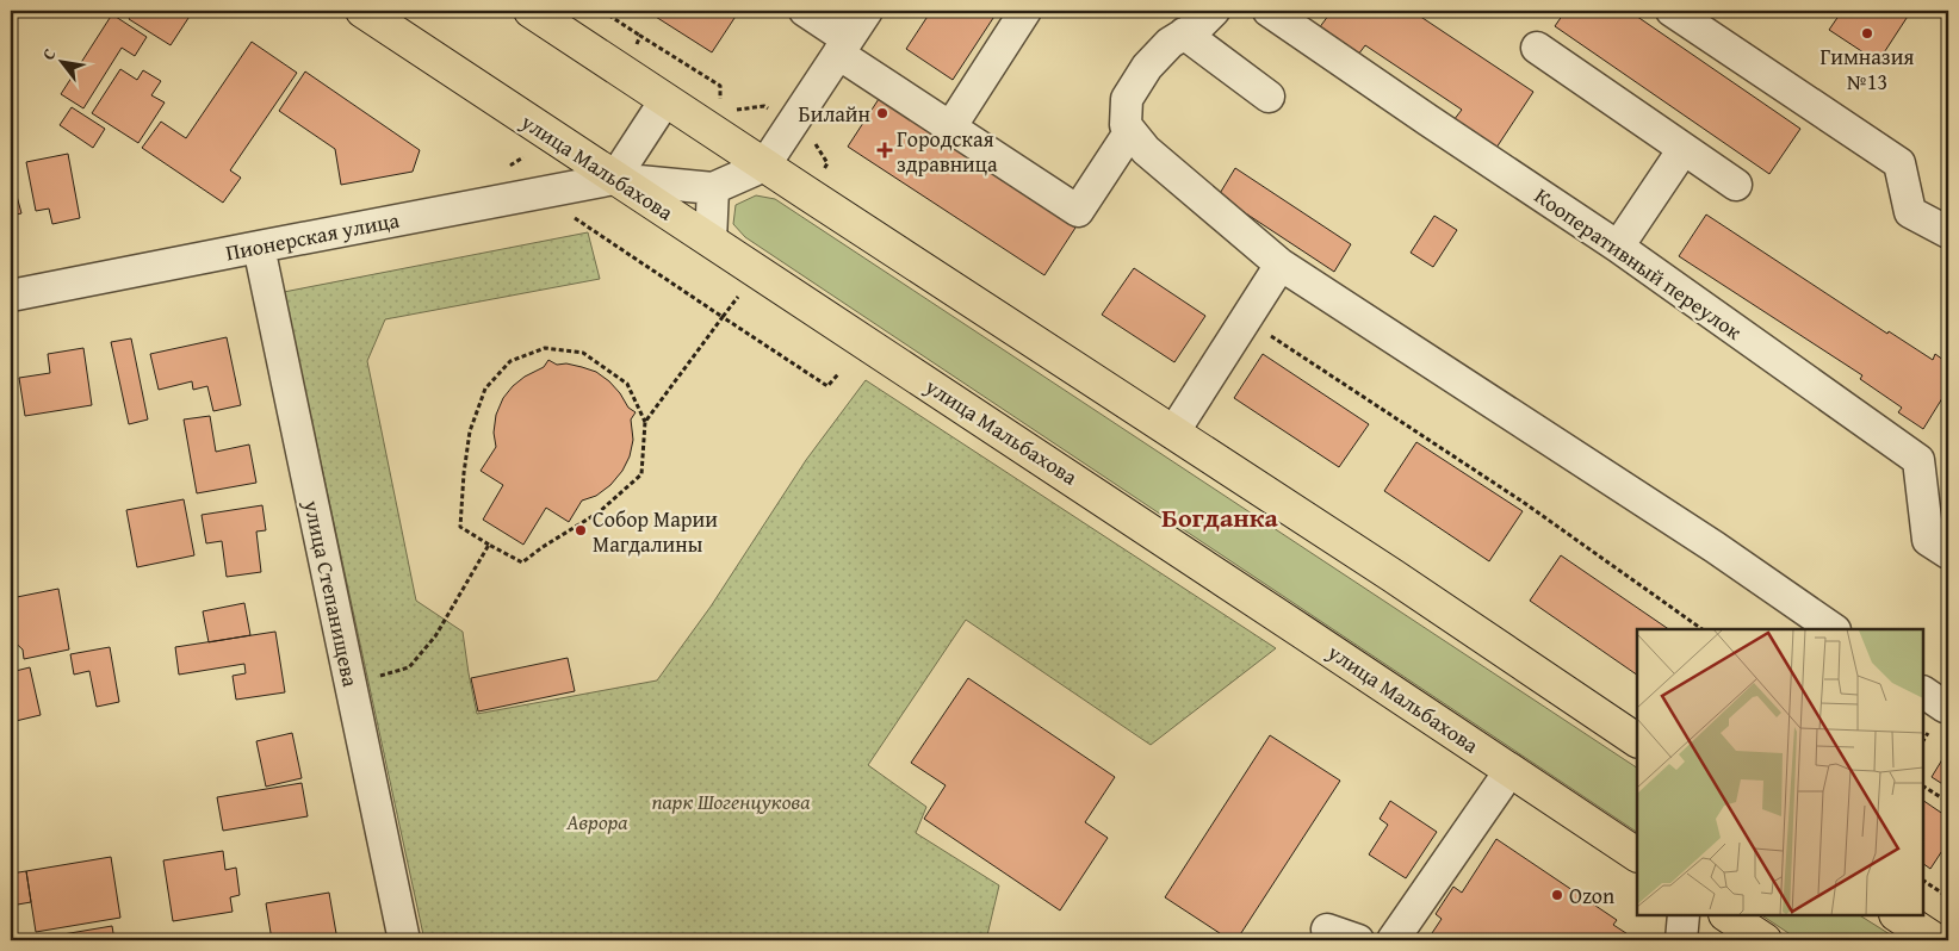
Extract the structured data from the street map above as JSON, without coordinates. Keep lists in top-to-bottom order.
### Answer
{
  "streets": {
    "main road": ["улица Мальбахова"],
    "street": ["Пионерская улица", "Кооперативный переулок", "улица Степанищева"]
  },
  "crossings": [
    ["улица Мальбахова", "Пионерская улица"],
    ["Пионерская улица", "улица Степанищева"]
  ],
  "districts": ["Богданка"],
  "parks": ["парк Шогенцукова", "Аврора"],
  "places": {
    "other": [
      "Гимназия №13",
      "Билайн",
      "Собор Марии Магдалины",
      "Ozon"
    ],
    "health": ["Городская здравница"]
  },
  "north": "top left"
}
